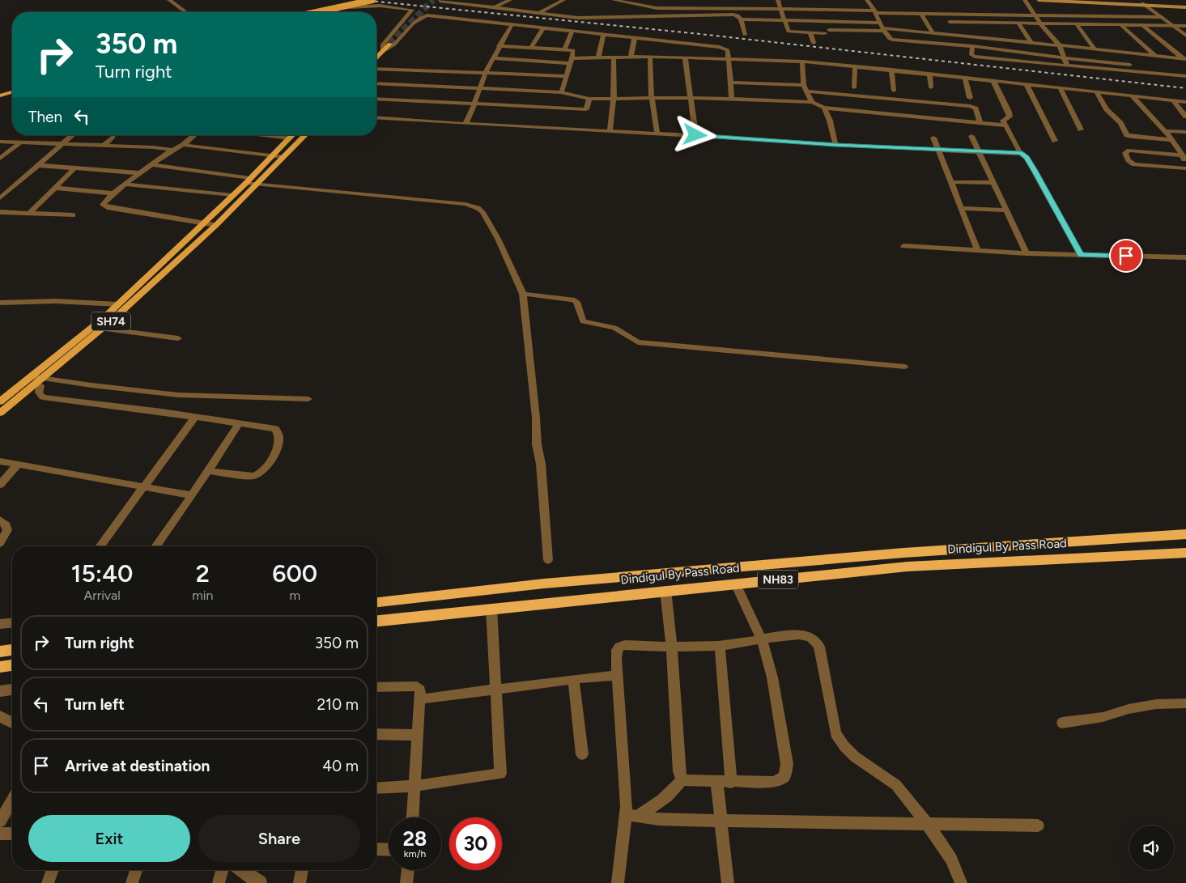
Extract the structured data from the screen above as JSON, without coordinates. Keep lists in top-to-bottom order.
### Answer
{
  "streets": {
    "highway": ["Dindigul By Pass Road", "NH83"],
    "main road": ["SH74"]
  },
  "page": {
    "turn": ["350 m", "Turn right"],
    "then": "Then",
    "eta": [
      "15:40",
      "Arrival",
      "2",
      "min",
      "600",
      "m"
    ],
    "list": [
      {
        "name": "Turn right",
        "value": "350 m"
      },
      {
        "name": "Turn left",
        "value": "210 m"
      },
      {
        "name": "Arrive at destination",
        "value": "40 m"
      }
    ],
    "buttons": ["Exit", "Share"],
    "speed": "28 km/h",
    "limit": "30"
  }
}
